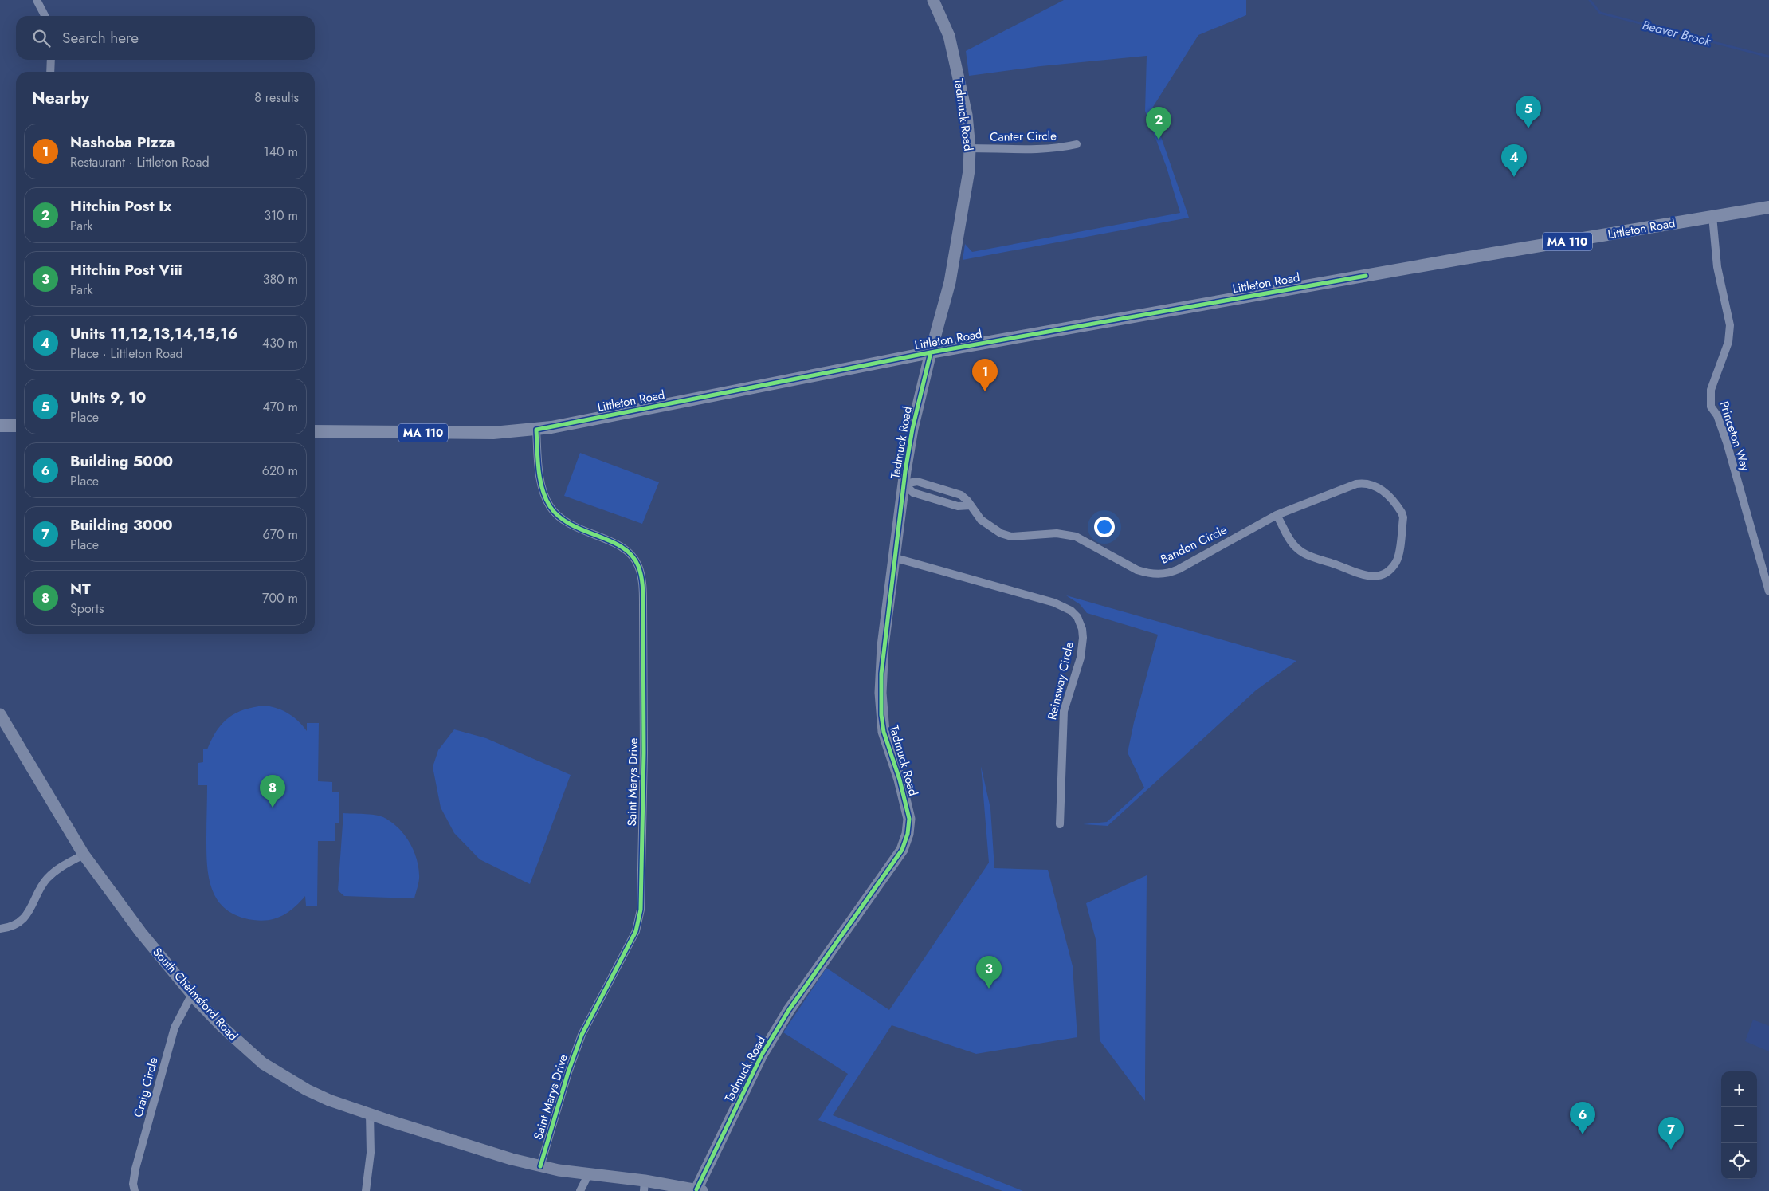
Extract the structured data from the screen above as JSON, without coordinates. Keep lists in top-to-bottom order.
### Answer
{
  "streets": {
    "main road": ["Littleton Road", "MA 110"],
    "street": [
      "Tadmuck Road",
      "Canter Circle",
      "Princeton Way",
      "Bandon Circle",
      "Reinsway Circle",
      "Saint Marys Drive",
      "South Chelmsford Road",
      "Craig Circle"
    ]
  },
  "crossings": [
    ["Tadmuck Road", "Canter Circle"],
    ["Tadmuck Road", "Littleton Road"],
    ["Tadmuck Road", "Bandon Circle"],
    ["Tadmuck Road", "Reinsway Circle"],
    ["Tadmuck Road", "South Chelmsford Road"],
    ["Littleton Road", "Princeton Way"],
    ["Littleton Road", "Saint Marys Drive"],
    ["Saint Marys Drive", "South Chelmsford Road"],
    ["South Chelmsford Road", "Craig Circle"]
  ],
  "water": ["Beaver Brook"],
  "page": {
    "search": "Search here",
    "heading": ["Nearby", "8 results"],
    "pins": [
      "5",
      "2",
      "4",
      "1",
      "8",
      "3",
      "6",
      "7"
    ],
    "list": [
      {
        "mark": "1",
        "name": "Nashoba Pizza",
        "note": "Restaurant · Littleton Road",
        "value": "140 m"
      },
      {
        "mark": "2",
        "name": "Hitchin Post Ix",
        "note": "Park",
        "value": "310 m"
      },
      {
        "mark": "3",
        "name": "Hitchin Post Viii",
        "note": "Park",
        "value": "380 m"
      },
      {
        "mark": "4",
        "name": "Units 11,12,13,14,15,16",
        "note": "Place · Littleton Road",
        "value": "430 m"
      },
      {
        "mark": "5",
        "name": "Units 9, 10",
        "note": "Place",
        "value": "470 m"
      },
      {
        "mark": "6",
        "name": "Building 5000",
        "note": "Place",
        "value": "620 m"
      },
      {
        "mark": "7",
        "name": "Building 3000",
        "note": "Place",
        "value": "670 m"
      },
      {
        "mark": "8",
        "name": "NT",
        "note": "Sports",
        "value": "700 m"
      }
    ],
    "map_buttons": ["+", "−"]
  }
}
